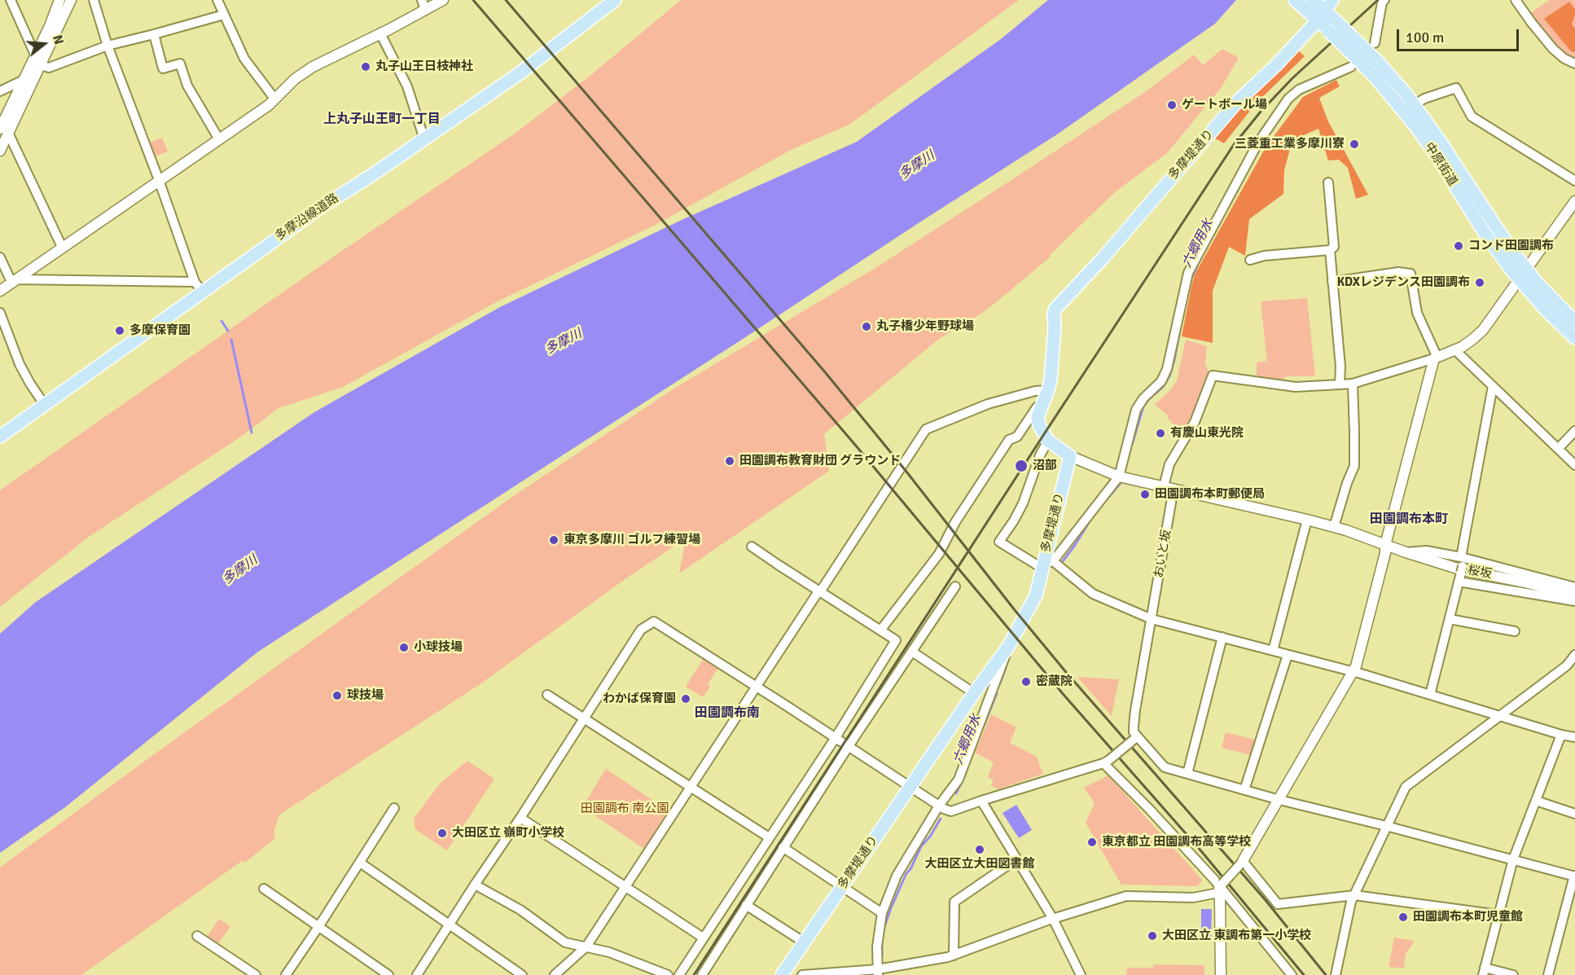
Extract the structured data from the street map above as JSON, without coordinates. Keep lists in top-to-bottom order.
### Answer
{
  "streets": {
    "main road": ["多摩堤通り", "中原街道", "多摩沿線道路"],
    "street": ["おいと坂", "桜坂"]
  },
  "crossings": [
    ["多摩堤通り", "中原街道"],
    ["多摩堤通り", "桜坂"],
    ["おいと坂", "桜坂"]
  ],
  "districts": ["上丸子山王町一丁目", "田園調布本町", "田園調布南"],
  "water": ["多摩川", "六郷用水"],
  "parks": ["田園調布 南公園"],
  "places": [
    "丸子山王日枝神社",
    "ゲートボール場",
    "三菱重工業多摩川寮",
    "コンド田園調布",
    "KDXレジデンス田園調布",
    "丸子橋少年野球場",
    "多摩保育園",
    "有慶山東光院",
    "田園調布教育財団 グラウンド",
    "沼部",
    "田園調布本町郵便局",
    "東京多摩川 ゴルフ練習場",
    "小球技場",
    "密蔵院",
    "球技場",
    "わかば保育園",
    "大田区立 嶺町小学校",
    "東京都立 田園調布高等学校",
    "大田区立大田図書館",
    "田園調布本町児童館",
    "大田区立 東調布第一小学校"
  ],
  "scale_bar": "100 m",
  "north": "right"
}
